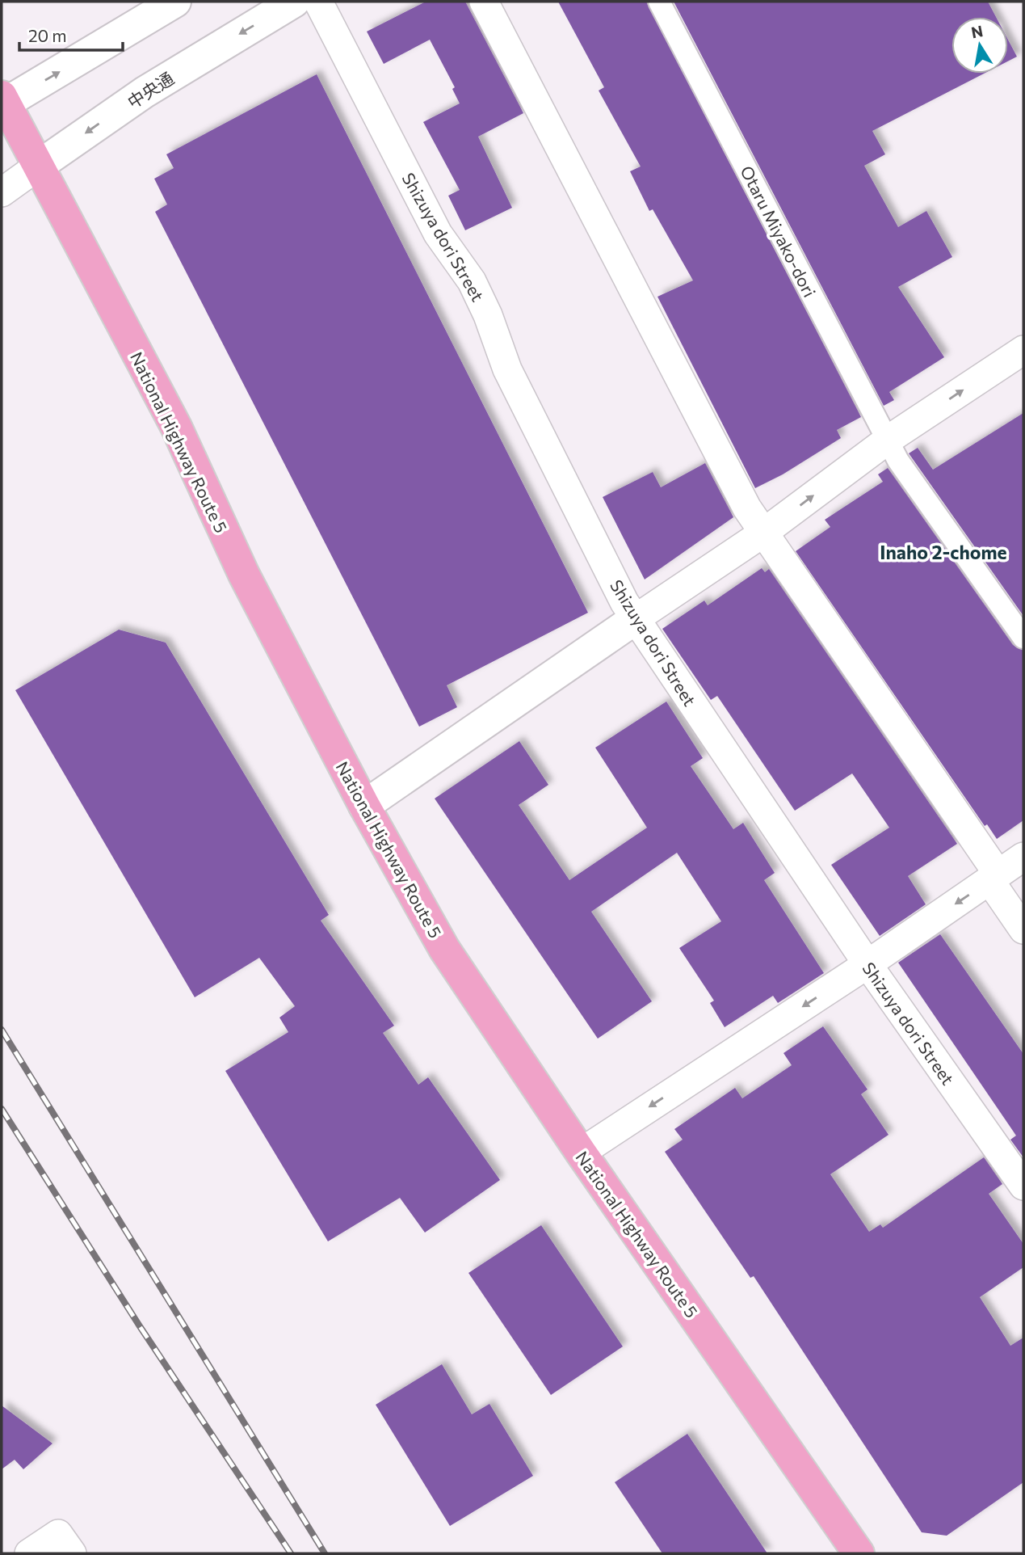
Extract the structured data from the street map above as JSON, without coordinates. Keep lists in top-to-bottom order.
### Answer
{
  "streets": {
    "highway": ["National Highway Route 5"],
    "street": ["中央通", "Otaru Miyako-dori", "Shizuya dori Street"]
  },
  "crossings": [
    ["中央通", "National Highway Route 5"]
  ],
  "districts": ["Inaho 2-chome"],
  "scale_bar": "20 m",
  "north": "top"
}
